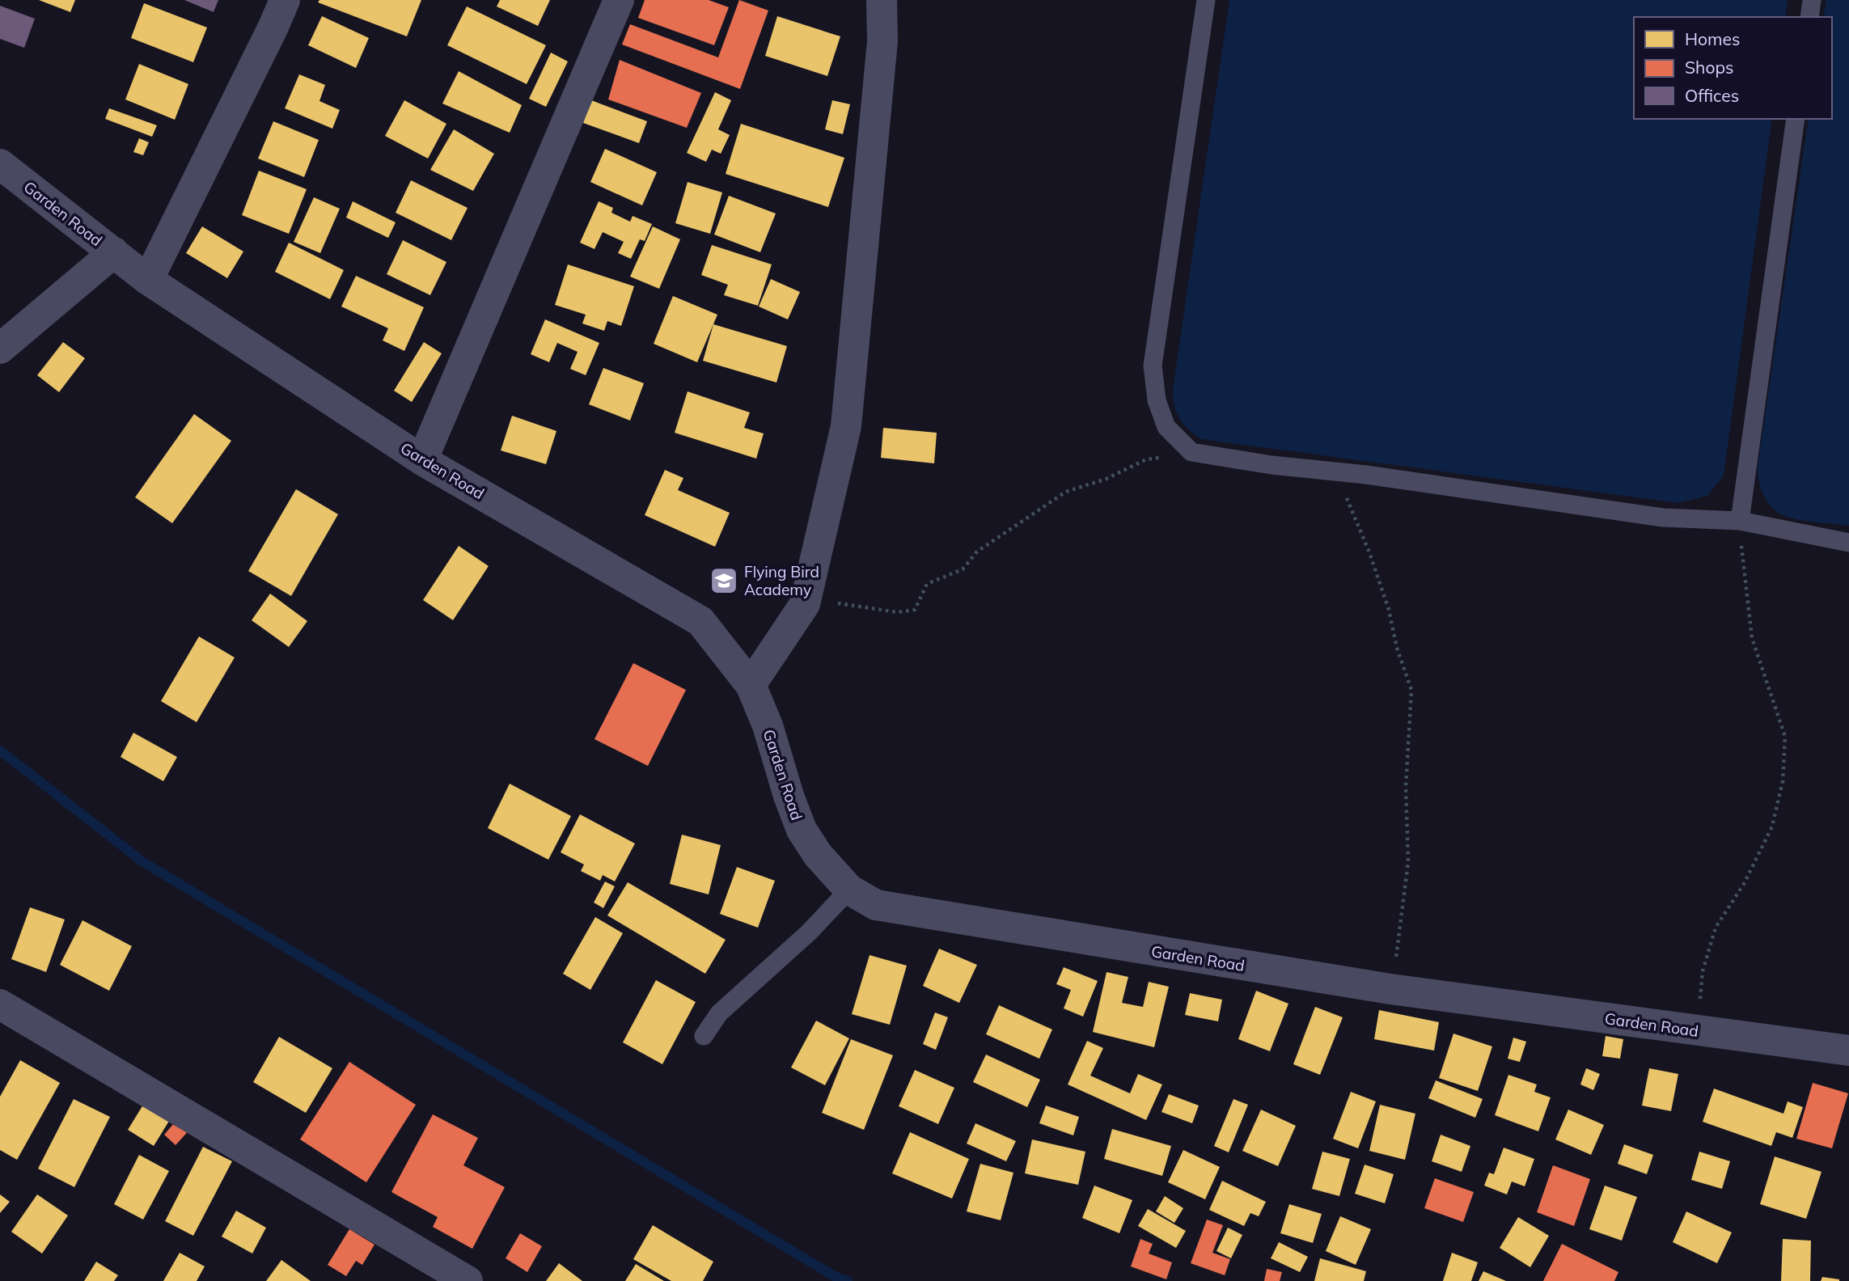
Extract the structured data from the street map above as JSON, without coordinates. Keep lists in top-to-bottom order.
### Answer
{
  "streets": {
    "street": ["Garden Road"]
  },
  "places": {
    "school or university": ["Flying Bird Academy"]
  },
  "legend": ["Homes", "Shops", "Offices"]
}
